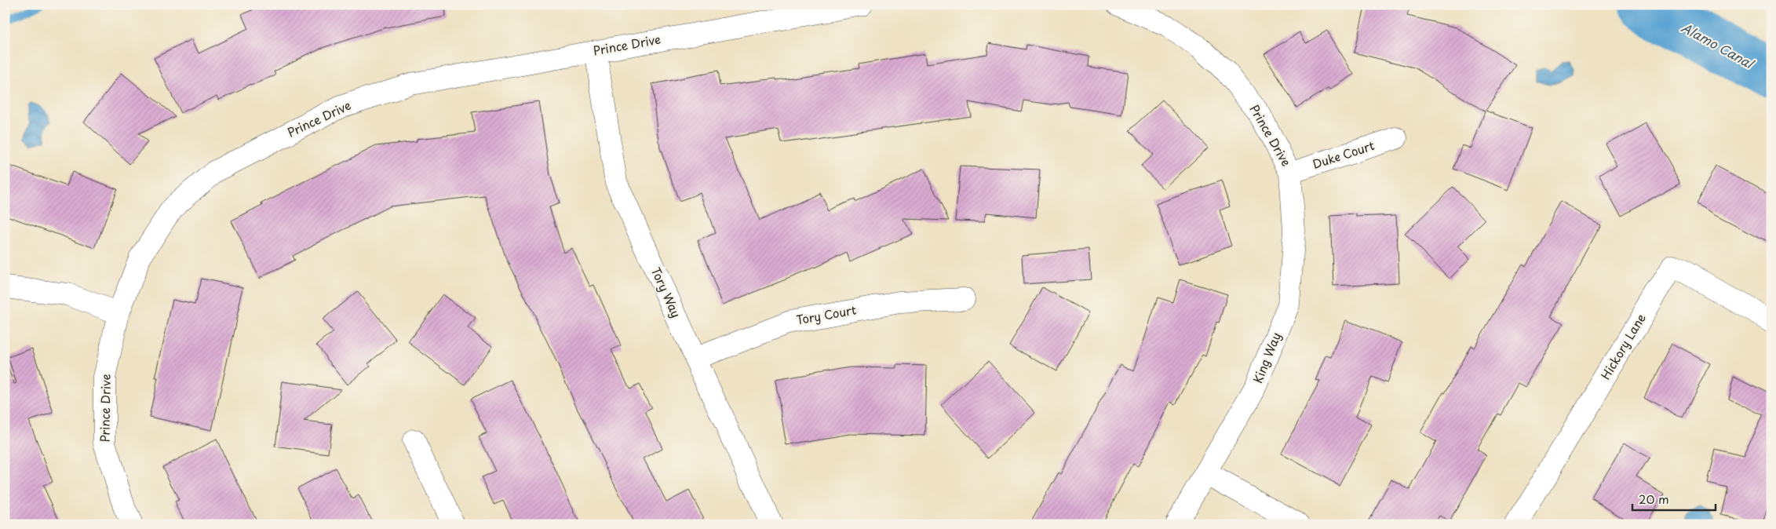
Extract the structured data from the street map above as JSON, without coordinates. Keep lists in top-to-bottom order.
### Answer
{
  "streets": {
    "street": [
      "Prince Drive",
      "Duke Court",
      "Tory Way",
      "Tory Court",
      "Hickory Lane",
      "King Way"
    ]
  },
  "crossings": [
    ["Prince Drive", "Duke Court"],
    ["Prince Drive", "Tory Way"],
    ["Prince Drive", "King Way"],
    ["Duke Court", "King Way"],
    ["Tory Way", "Tory Court"]
  ],
  "water": ["Alamo Canal"],
  "scale_bar": "20 m"
}
